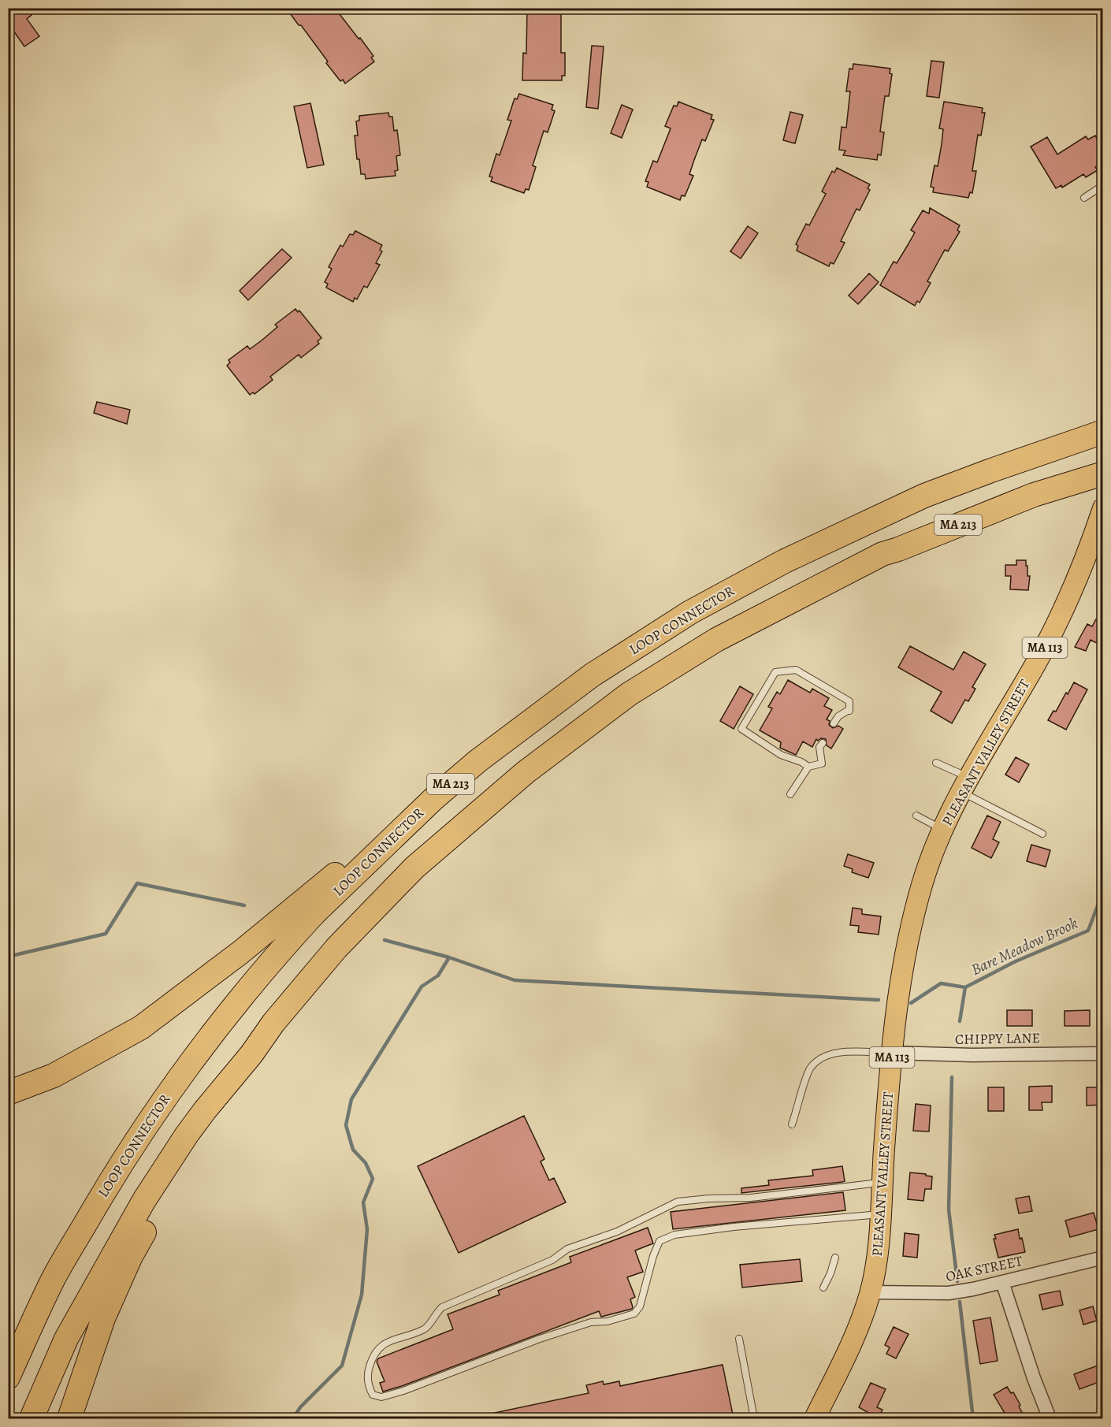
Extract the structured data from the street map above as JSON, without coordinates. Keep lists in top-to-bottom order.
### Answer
{
  "streets": {
    "highway": ["MA 213", "LOOP CONNECTOR"],
    "main road": ["MA 113", "PLEASANT VALLEY STREET"],
    "street": ["CHIPPY LANE", "OAK STREET"]
  },
  "crossings": [
    ["PLEASANT VALLEY STREET", "CHIPPY LANE"],
    ["PLEASANT VALLEY STREET", "OAK STREET"]
  ],
  "water": ["Bare Meadow Brook"]
}
